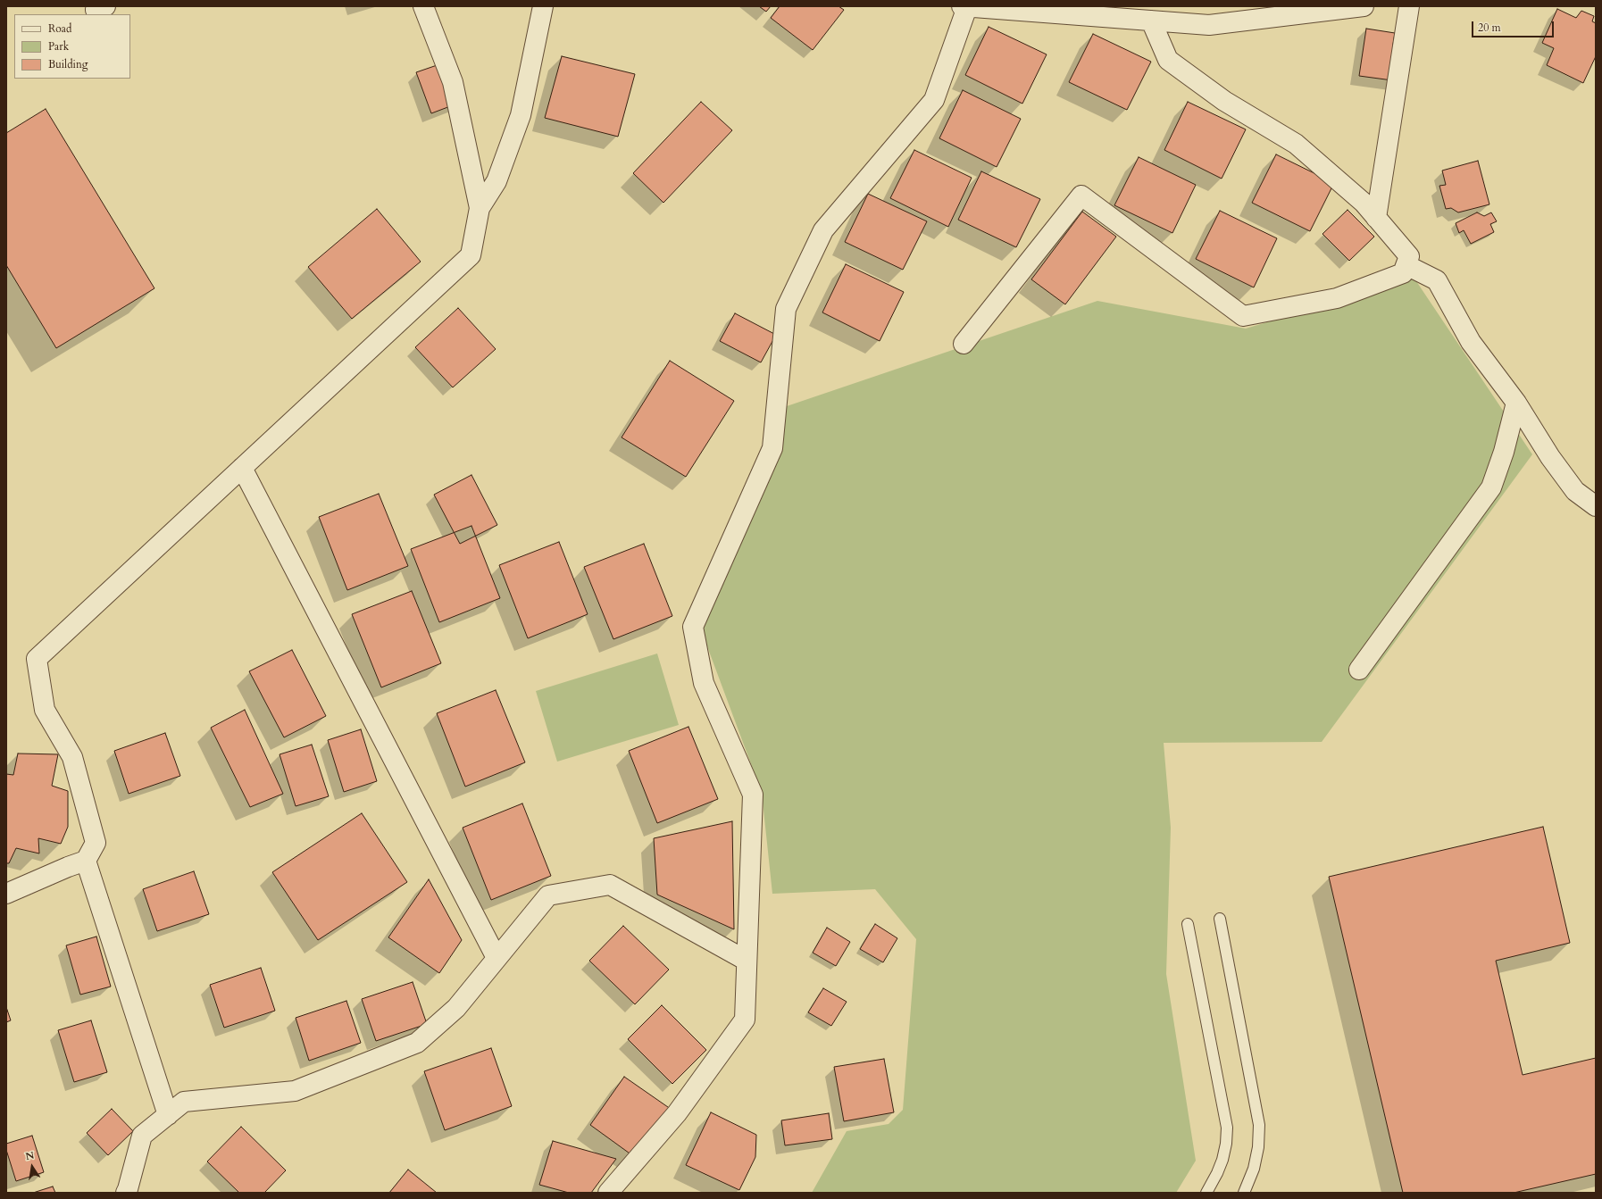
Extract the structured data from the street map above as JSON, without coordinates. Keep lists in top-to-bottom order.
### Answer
{
  "legend": ["Road", "Park", "Building"],
  "scale_bar": "20 m",
  "north": "top"
}
